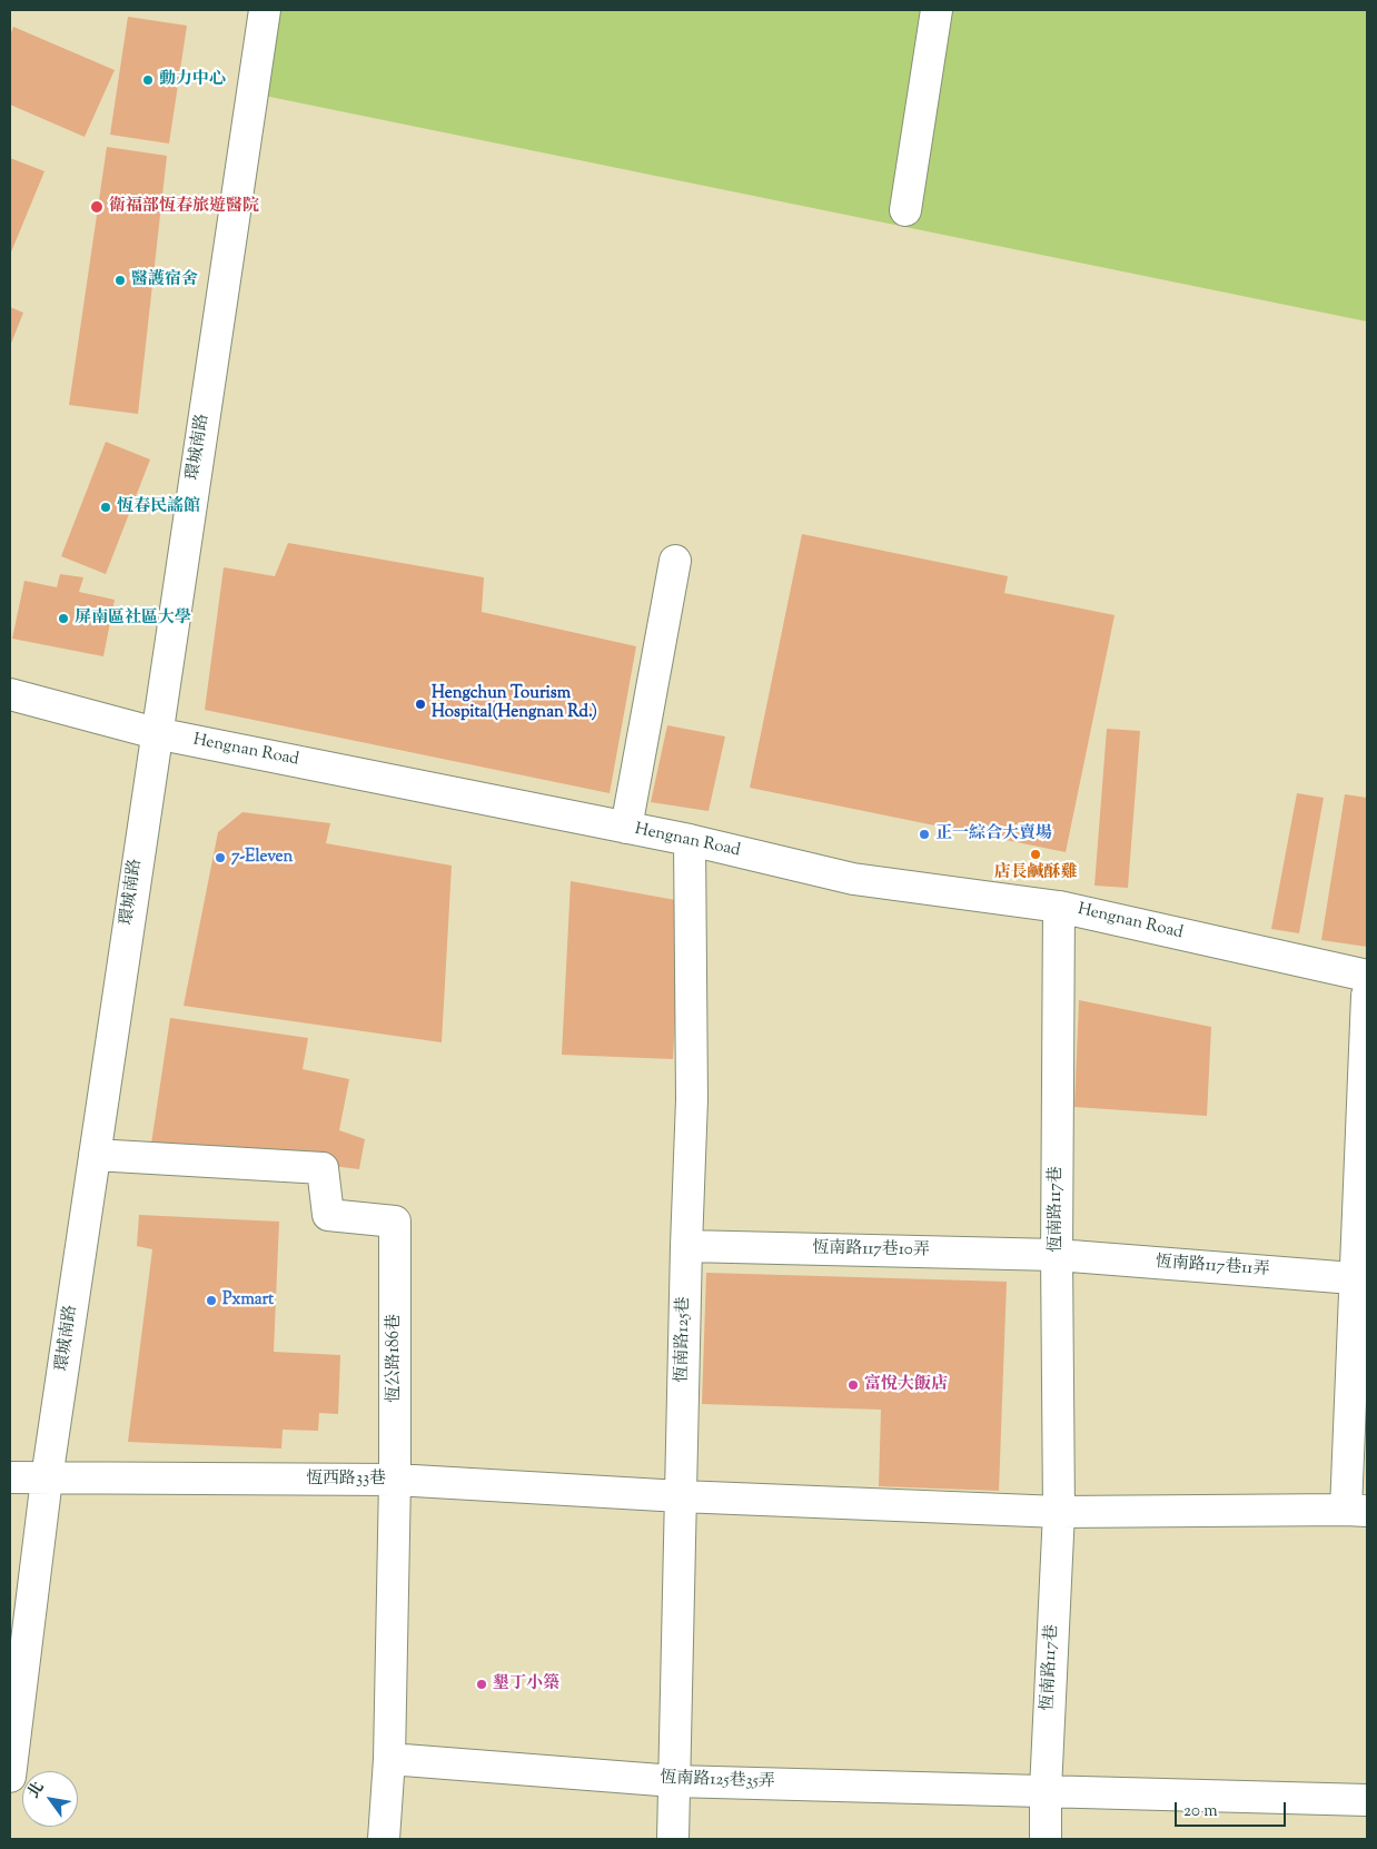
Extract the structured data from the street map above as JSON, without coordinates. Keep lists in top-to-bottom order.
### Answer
{
  "streets": {
    "street": [
      "環城南路",
      "Hengnan Road",
      "恆南路117巷",
      "恆南路117巷10弄",
      "恆南路117巷11弄",
      "恆南路125巷",
      "恆公路186巷",
      "恆西路33巷",
      "恆南路125巷35弄"
    ]
  },
  "crossings": [
    ["環城南路", "Hengnan Road"],
    ["環城南路", "恆公路186巷"],
    ["環城南路", "恆西路33巷"],
    ["Hengnan Road", "恆南路117巷"],
    ["Hengnan Road", "恆南路125巷"],
    ["恆南路117巷", "恆南路117巷10弄"],
    ["恆南路117巷", "恆南路117巷11弄"],
    ["恆南路117巷", "恆南路125巷35弄"],
    ["恆南路117巷10弄", "恆南路117巷11弄"],
    ["恆南路117巷10弄", "恆南路125巷"],
    ["恆南路125巷", "恆西路33巷"],
    ["恆南路125巷", "恆南路125巷35弄"],
    ["恆公路186巷", "恆西路33巷"],
    ["恆公路186巷", "恆南路125巷35弄"]
  ],
  "places": [
    "動力中心",
    "衛福部恆春旅遊醫院",
    "醫護宿舍",
    "恆春民謠館",
    "屏南區社區大學",
    "Hengchun Tourism Hospital(Hengnan Rd.)",
    "正一綜合大賣場",
    "店長鹹酥雞",
    "7-Eleven",
    "Pxmart",
    "富悅大飯店",
    "墾丁小築"
  ],
  "scale_bar": "20 m",
  "north": "top left"
}
